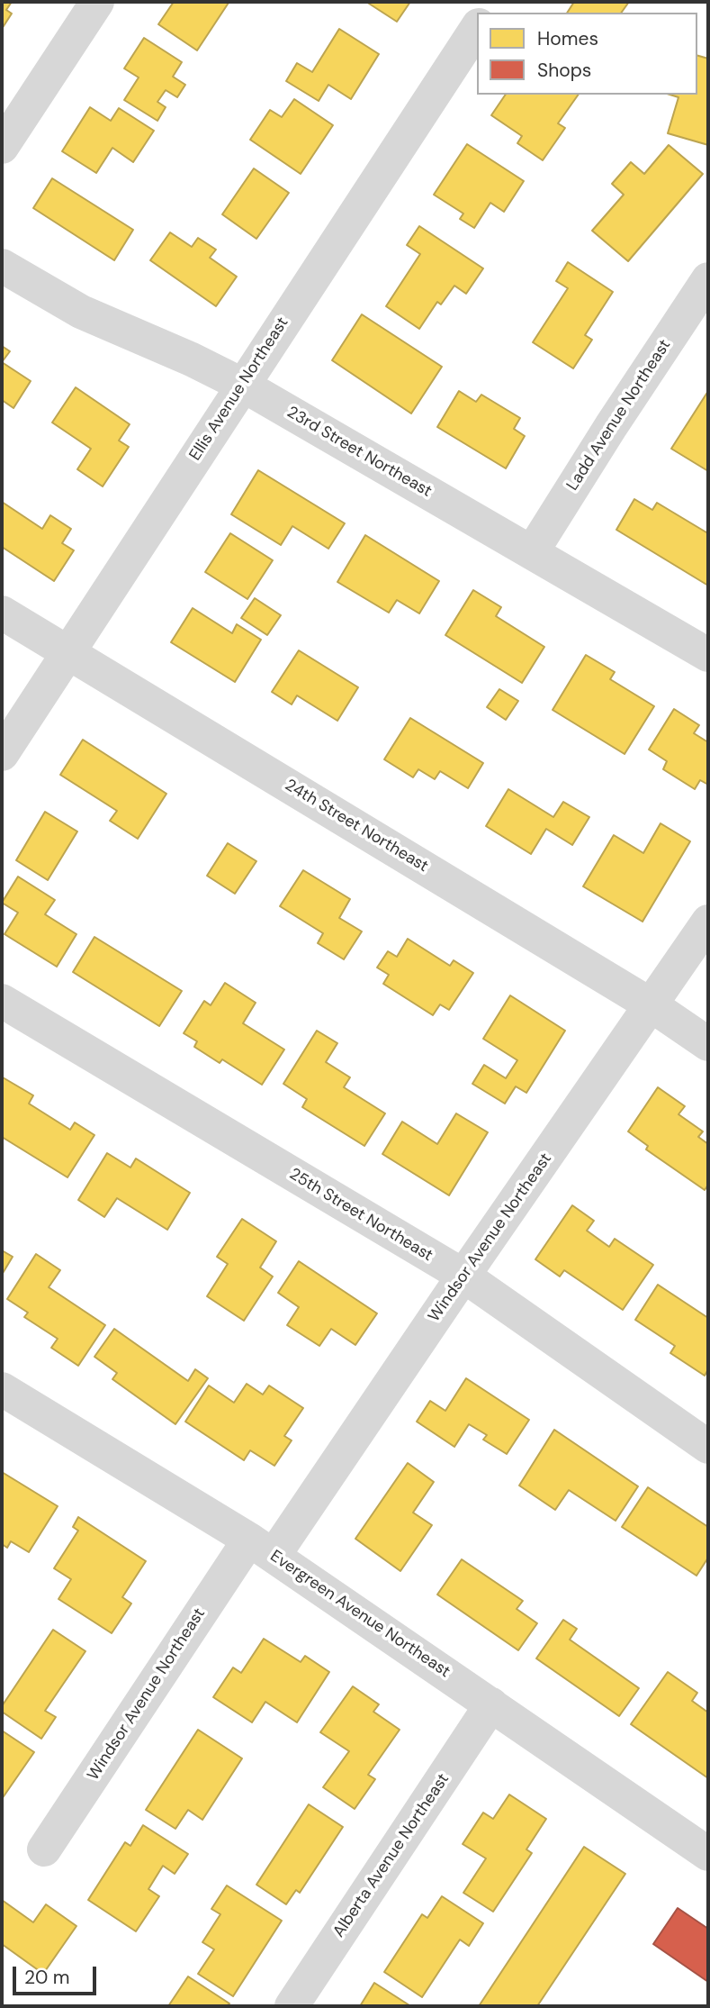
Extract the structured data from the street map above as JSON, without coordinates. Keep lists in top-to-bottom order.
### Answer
{
  "streets": {
    "street": [
      "Ellis Avenue Northeast",
      "Ladd Avenue Northeast",
      "23rd Street Northeast",
      "24th Street Northeast",
      "25th Street Northeast",
      "Windsor Avenue Northeast",
      "Evergreen Avenue Northeast",
      "Alberta Avenue Northeast"
    ]
  },
  "crossings": [
    ["Ellis Avenue Northeast", "23rd Street Northeast"],
    ["Ellis Avenue Northeast", "24th Street Northeast"],
    ["Ladd Avenue Northeast", "23rd Street Northeast"],
    ["24th Street Northeast", "Windsor Avenue Northeast"],
    ["25th Street Northeast", "Windsor Avenue Northeast"],
    ["Windsor Avenue Northeast", "Evergreen Avenue Northeast"],
    ["Evergreen Avenue Northeast", "Alberta Avenue Northeast"]
  ],
  "legend": ["Homes", "Shops"],
  "scale_bar": "20 m"
}
